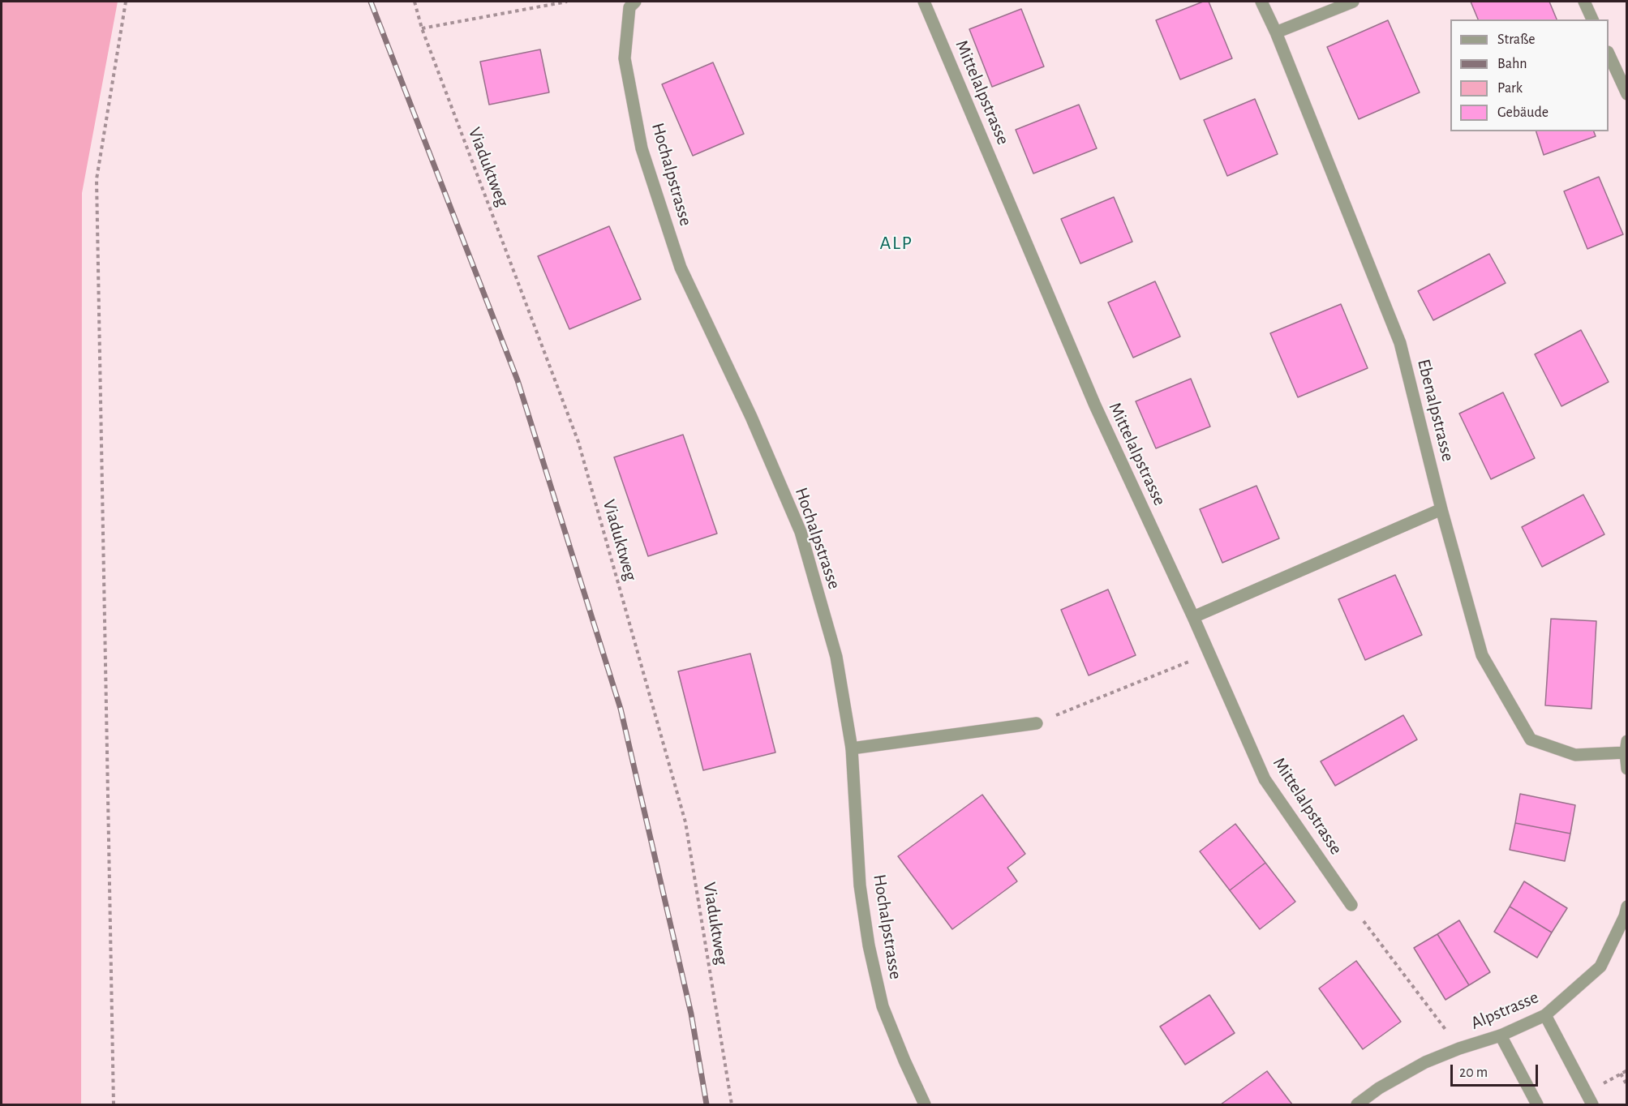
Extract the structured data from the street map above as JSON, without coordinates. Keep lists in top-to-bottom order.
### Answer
{
  "streets": {
    "street": [
      "Mittelalpstrasse",
      "Hochalpstrasse",
      "Ebenalpstrasse",
      "Alpstrasse"
    ],
    "path": ["Viaduktweg"]
  },
  "districts": ["ALP"],
  "legend": [
    "Straße",
    "Bahn",
    "Park",
    "Gebäude"
  ],
  "scale_bar": "20 m"
}
